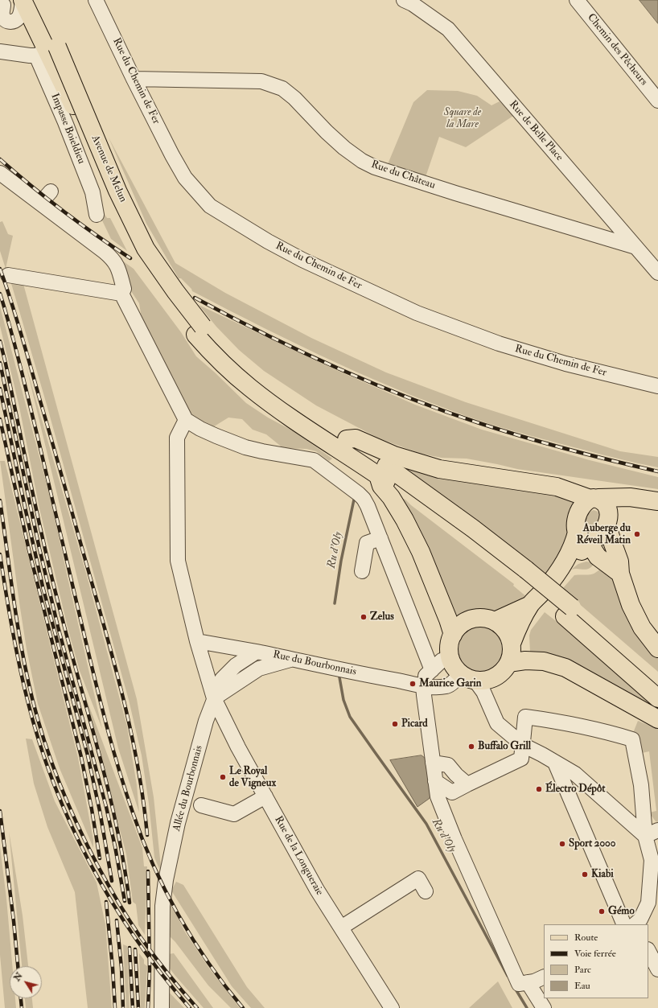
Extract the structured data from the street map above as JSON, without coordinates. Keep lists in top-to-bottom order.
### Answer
{
  "streets": {
    "main road": ["Avenue de Melun"],
    "street": [
      "Chemin des Pêcheurs",
      "Rue du Chemin de Fer",
      "Impasse Boieldieu",
      "Rue de Belle Place",
      "Rue du Château",
      "Rue du Bourbonnais",
      "Allée du Bourbonnais",
      "Rue de la Longueraie"
    ]
  },
  "crossings": [
    ["Rue du Chemin de Fer", "Rue du Château"],
    ["Impasse Boieldieu", "Avenue de Melun"],
    ["Rue de Belle Place", "Rue du Château"],
    ["Rue du Bourbonnais", "Rue de la Longueraie"],
    ["Allée du Bourbonnais", "Rue de la Longueraie"]
  ],
  "water": ["Ru d'Oly"],
  "parks": ["Square de la Mare"],
  "places": [
    "Auberge du Réveil Matin",
    "Zelus",
    "Maurice Garin",
    "Picard",
    "Buffalo Grill",
    "Le Royal de Vigneux",
    "Électro Dépôt",
    "Sport 2000",
    "Kiabi",
    "Gémo"
  ],
  "legend": [
    "Route",
    "Voie ferrée",
    "Parc",
    "Eau"
  ],
  "north": "top left"
}
